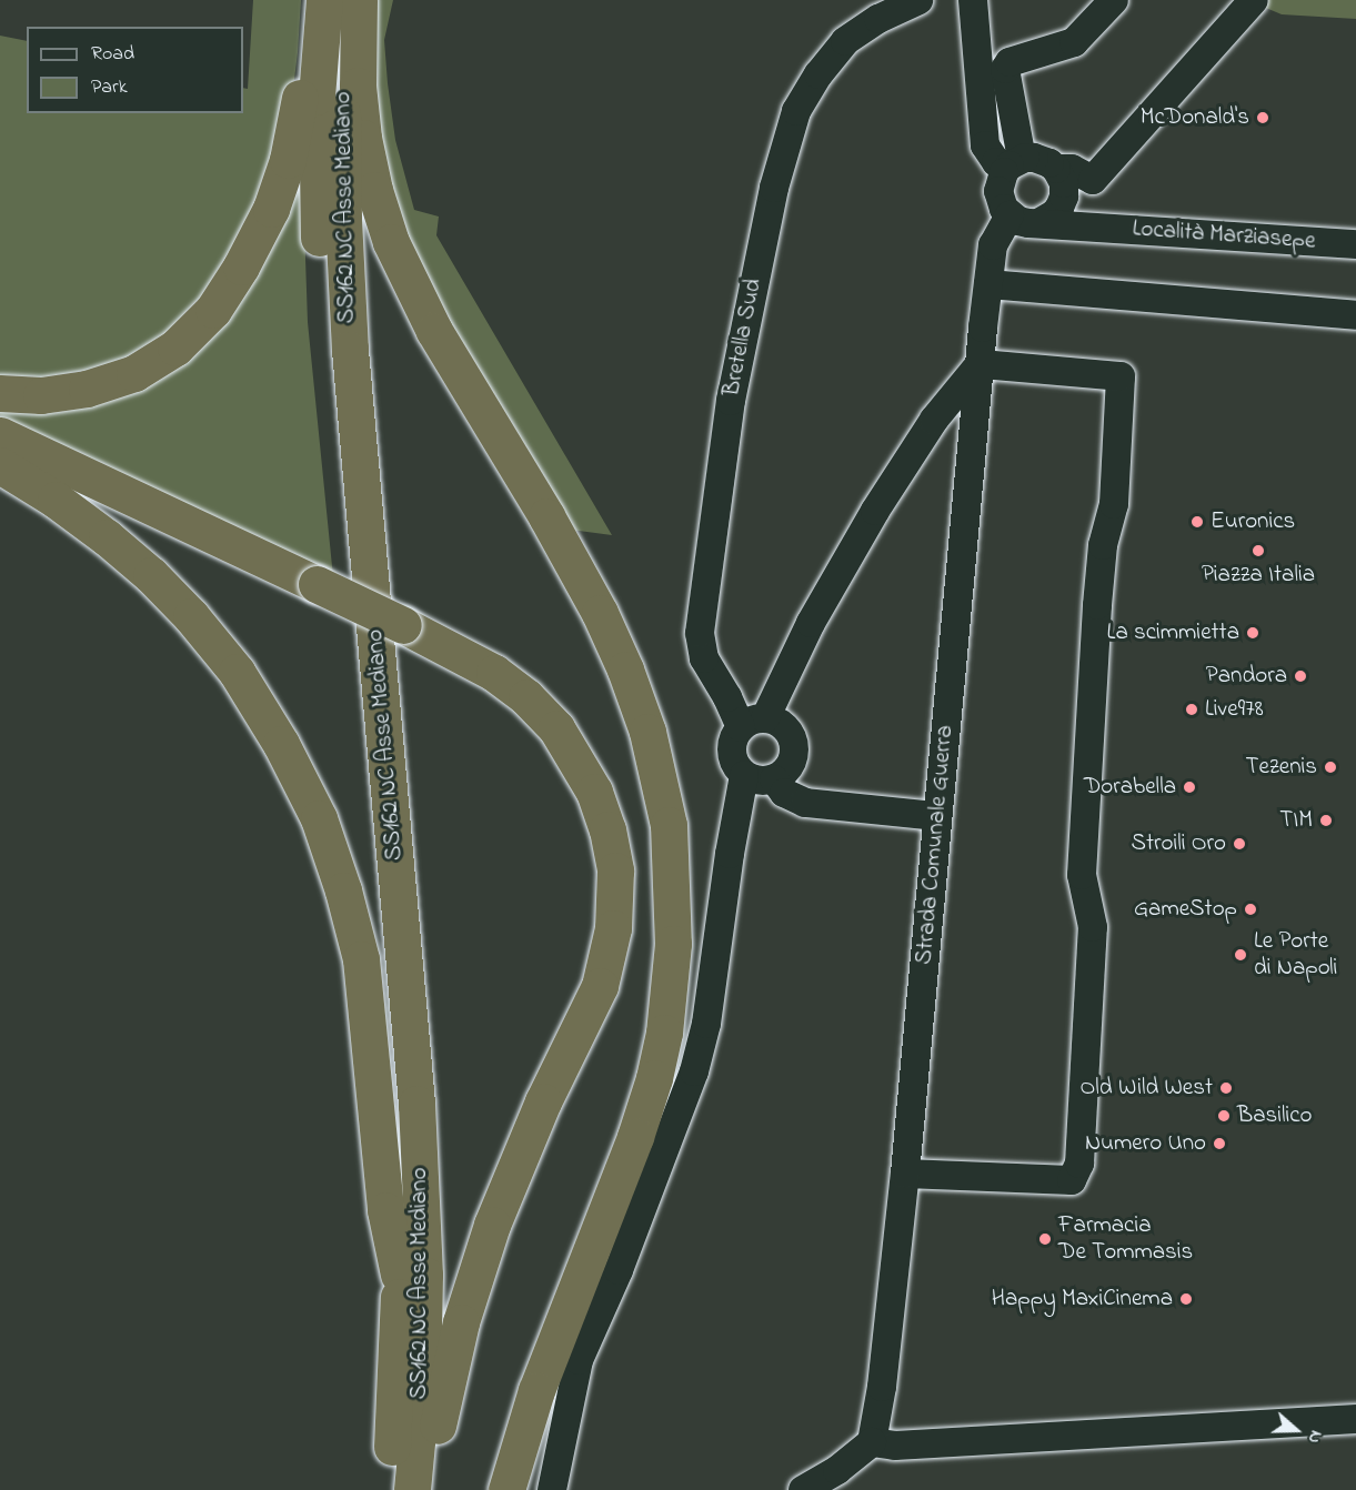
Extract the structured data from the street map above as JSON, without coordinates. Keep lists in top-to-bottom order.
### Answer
{
  "streets": {
    "highway": ["SS162 NC Asse Mediano"],
    "street": ["Località Marziasepe", "Bretella Sud", "Strada Comunale Guerra"]
  },
  "crossings": [
    ["Località Marziasepe", "Strada Comunale Guerra"]
  ],
  "places": [
    "McDonald's",
    "Euronics",
    "Piazza Italia",
    "La scimmietta",
    "Pandora",
    "Live978",
    "Tezenis",
    "Dorabella",
    "TIM",
    "Stroili Oro",
    "GameStop",
    "Le Porte di Napoli",
    "Old Wild West",
    "Basilico",
    "Numero Uno",
    "Farmacia De Tommasis",
    "Happy MaxiCinema"
  ],
  "legend": ["Road", "Park"],
  "north": "right"
}
